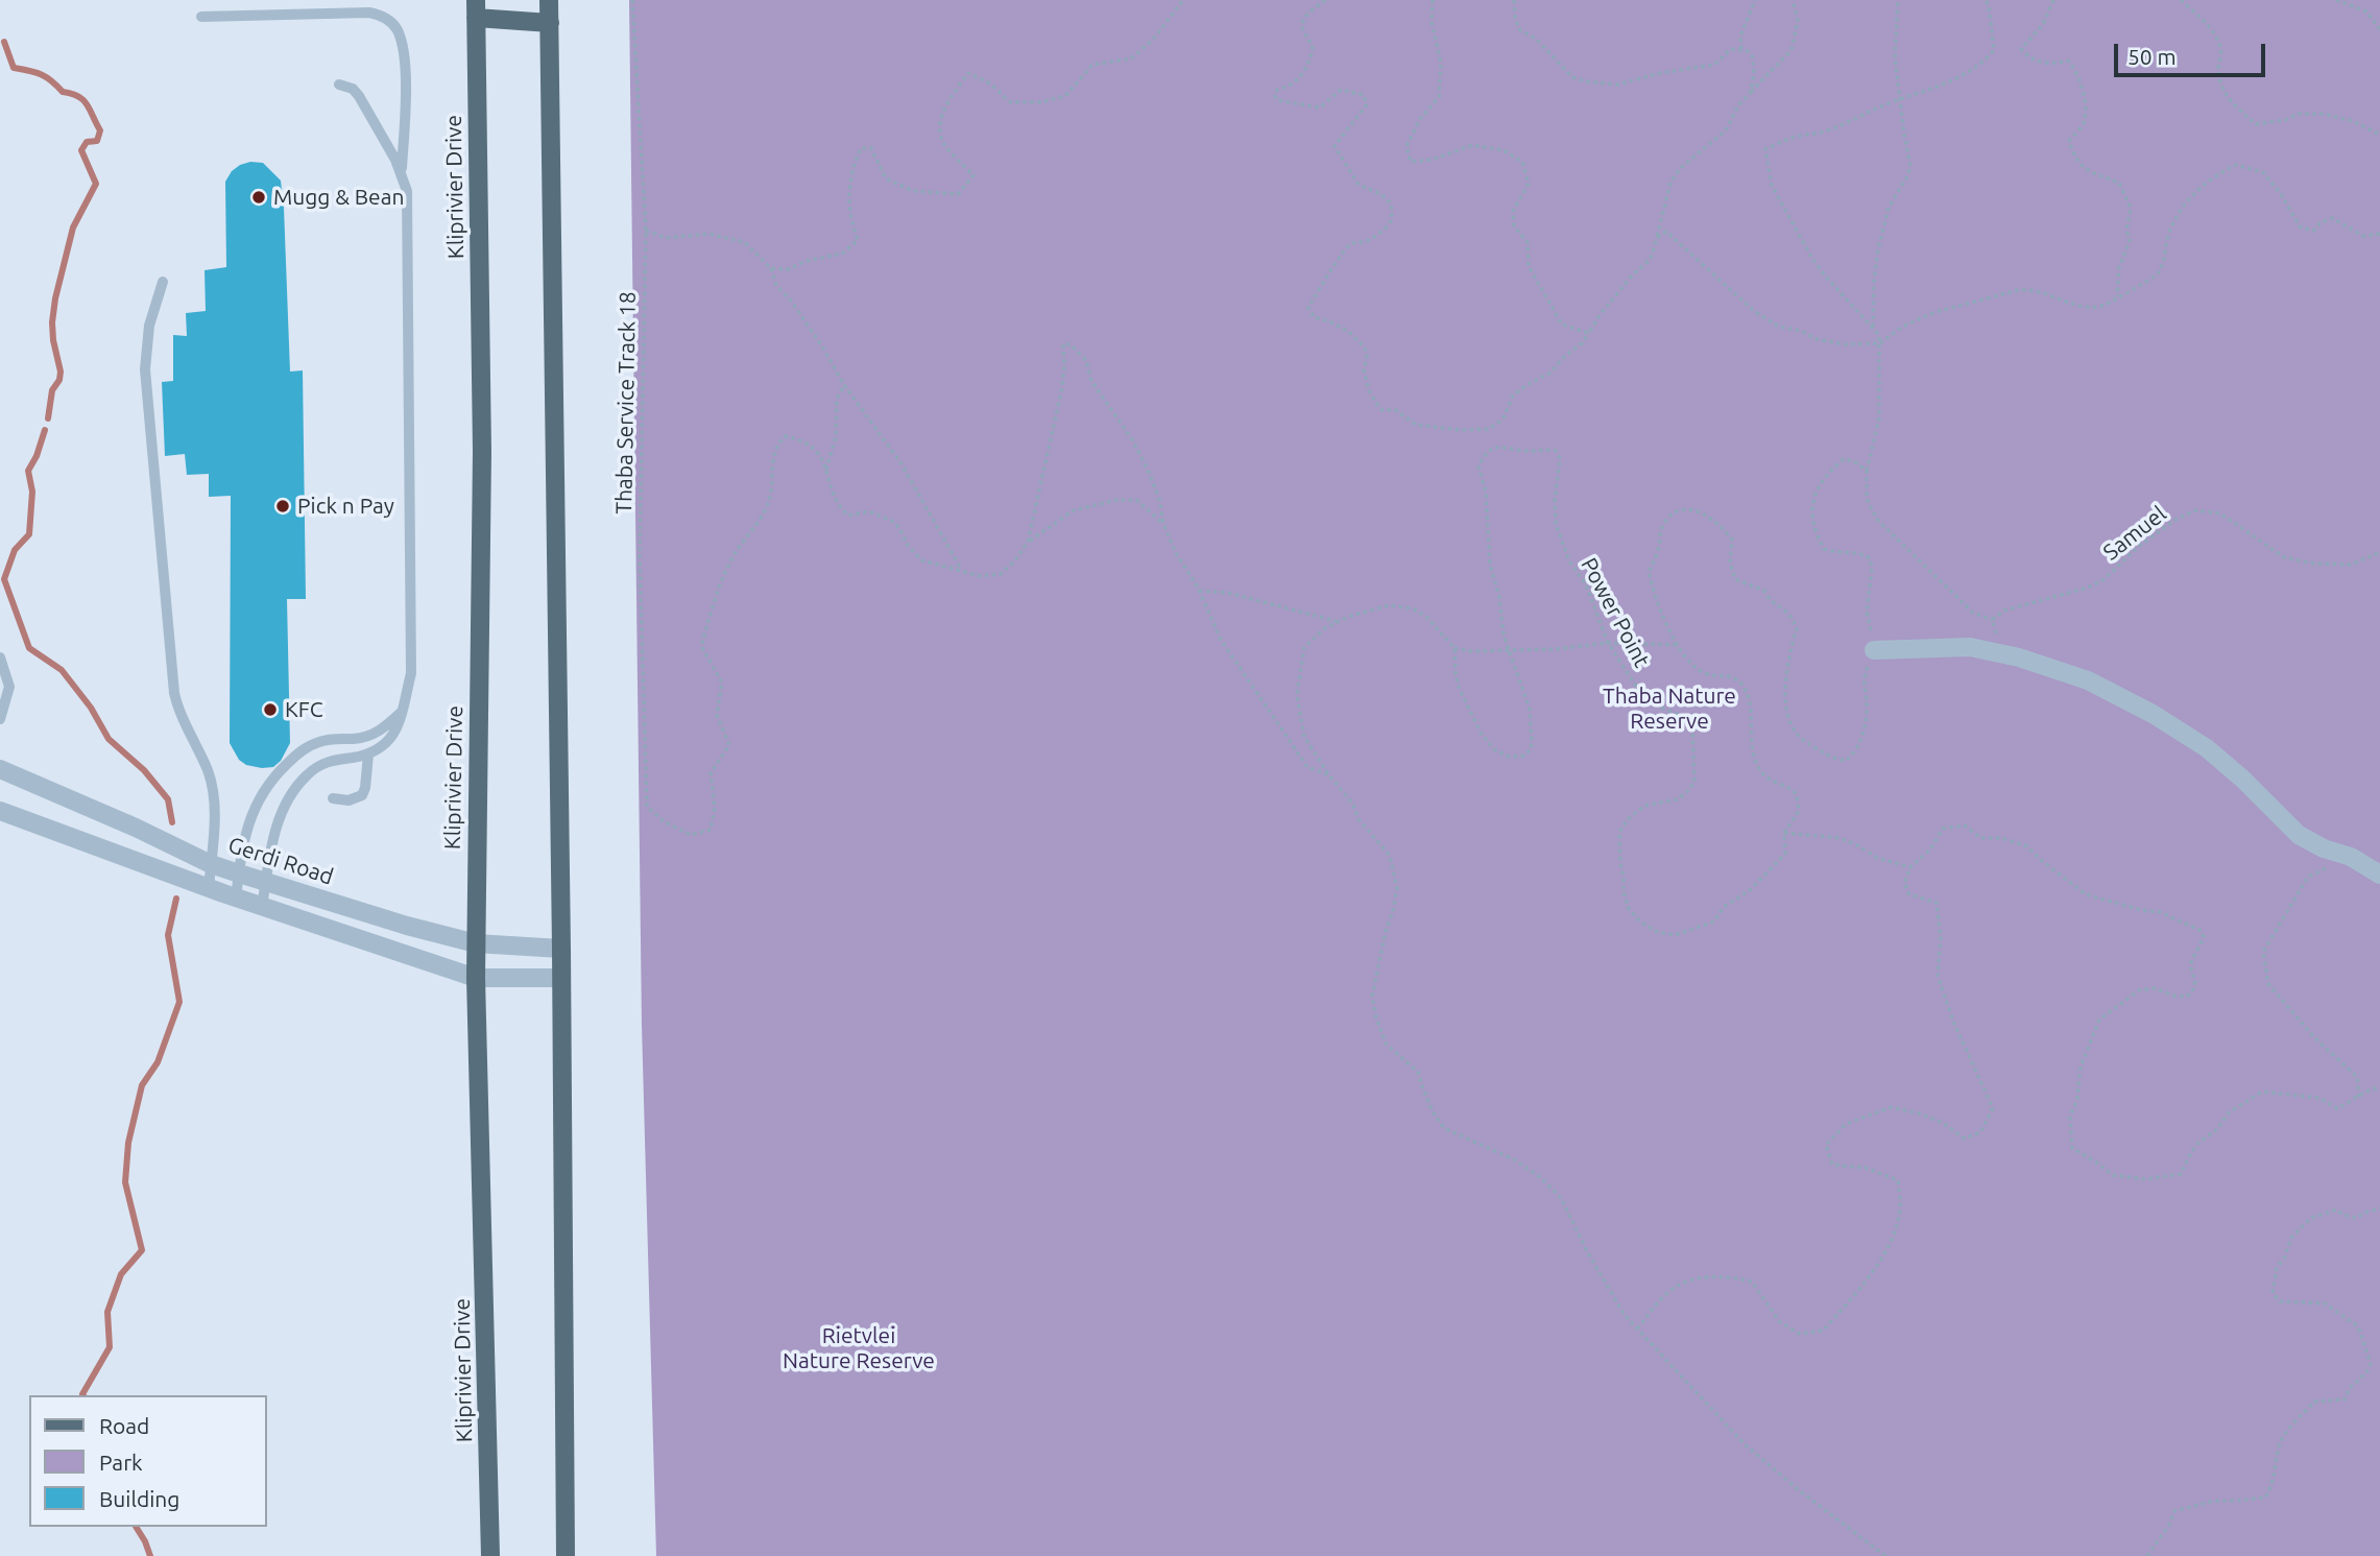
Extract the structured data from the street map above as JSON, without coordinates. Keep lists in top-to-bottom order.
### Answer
{
  "streets": {
    "main road": ["Kliprivier Drive"],
    "street": ["Gerdi Road"],
    "path": ["Thaba Service Track 18", "Samuel", "Power Point"]
  },
  "crossings": [
    ["Kliprivier Drive", "Gerdi Road"]
  ],
  "parks": ["Thaba Nature Reserve", "Rietvlei Nature Reserve"],
  "places": ["Mugg & Bean", "Pick n Pay", "KFC"],
  "legend": ["Road", "Park", "Building"],
  "scale_bar": "50 m"
}
